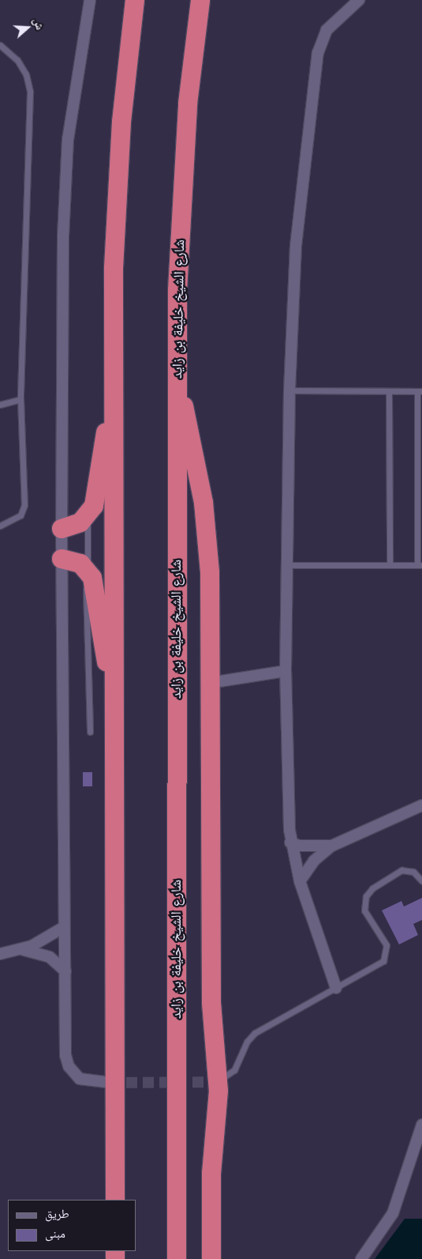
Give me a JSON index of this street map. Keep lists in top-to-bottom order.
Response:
{
  "streets": {
    "highway": ["شارع الشيخ خليفة بن زايد"]
  },
  "legend": ["طريق", "مبنى"],
  "north": "right"
}
